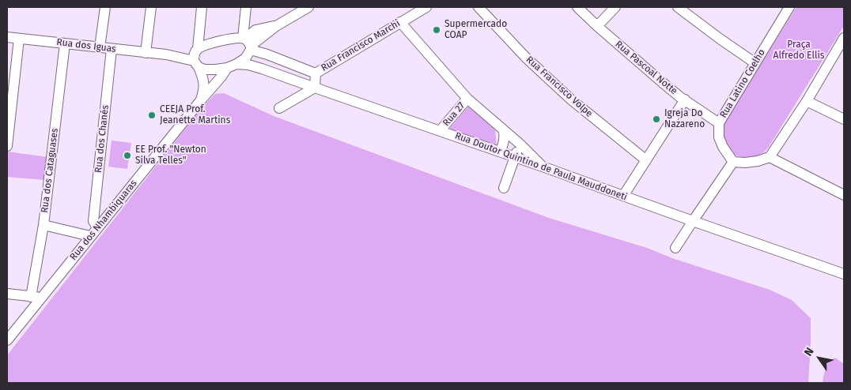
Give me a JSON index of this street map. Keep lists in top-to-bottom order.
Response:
{
  "streets": {
    "street": [
      "Rua dos Iguas",
      "Rua Francisco Marchi",
      "Rua Pascoal Notte",
      "Rua Latino Coelho",
      "Rua Francisco Volpe",
      "Rua 27",
      "Rua dos Chanés",
      "Rua Doutor Quintino de Paula Mauddoneti",
      "Rua dos Cataguases",
      "Rua dos Nhambiquaras"
    ]
  },
  "crossings": [
    ["Rua dos Iguas", "Rua dos Chanés"],
    ["Rua dos Iguas", "Rua Doutor Quintino de Paula Mauddoneti"],
    ["Rua dos Iguas", "Rua dos Cataguases"],
    ["Rua dos Iguas", "Rua dos Nhambiquaras"],
    ["Rua Francisco Marchi", "Rua Doutor Quintino de Paula Mauddoneti"],
    ["Rua Pascoal Notte", "Rua Latino Coelho"],
    ["Rua 27", "Rua Doutor Quintino de Paula Mauddoneti"],
    ["Rua dos Chanés", "Rua dos Nhambiquaras"],
    ["Rua Doutor Quintino de Paula Mauddoneti", "Rua dos Nhambiquaras"]
  ],
  "parks": ["Praça Alfredo Ellis"],
  "places": [
    "Supermercado COAP",
    "CEEJA Prof. Jeanette Martins",
    "Igreja Do Nazareno",
    "EE Prof. \"Newton Silva Telles\""
  ],
  "north": "top left"
}
